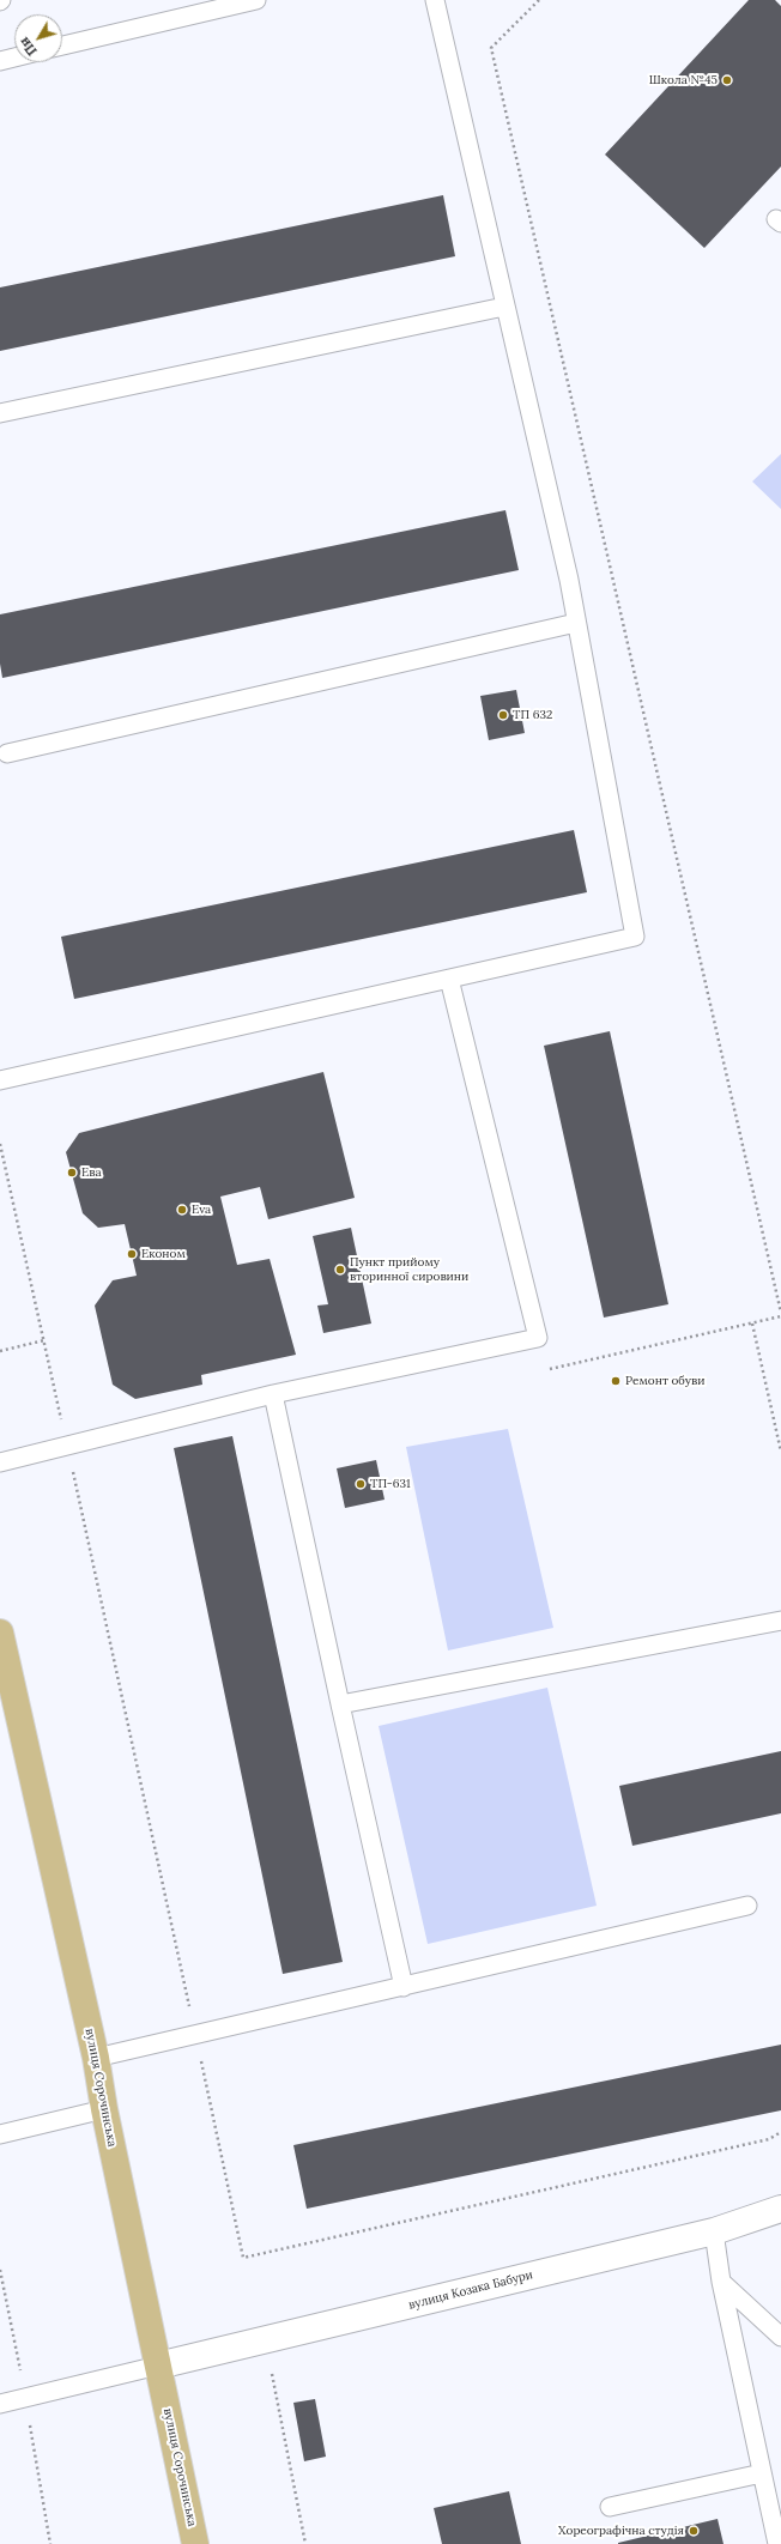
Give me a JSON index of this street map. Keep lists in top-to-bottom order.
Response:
{
  "streets": {
    "main road": ["вулиця Сорочинська"],
    "street": ["вулиця Козака Бабури"]
  },
  "crossings": [
    ["вулиця Сорочинська", "вулиця Козака Бабури"]
  ],
  "places": [
    "Школа №45",
    "ТП 632",
    "Ева",
    "Eva",
    "Економ",
    "Пункт прийому вторинної сировини",
    "Ремонт обуви",
    "ТП-631",
    "Хореографічна студія"
  ],
  "north": "bottom left"
}
